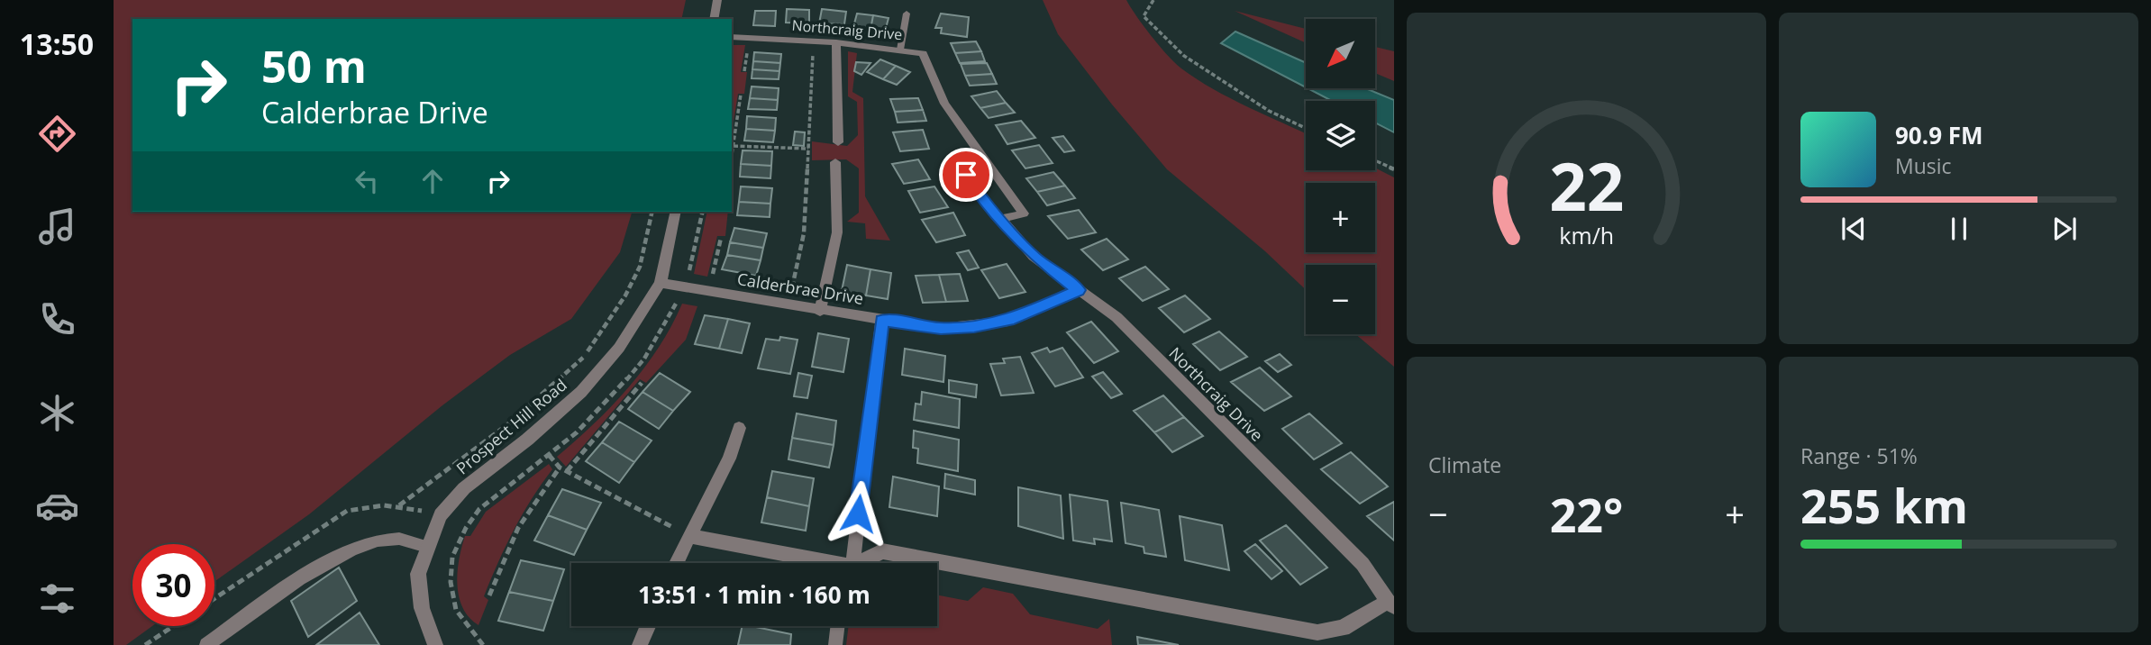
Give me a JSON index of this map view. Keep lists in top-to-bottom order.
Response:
{
  "streets": {
    "street": ["Northcraig Drive", "Calderbrae Drive", "Prospect Hill Road"]
  },
  "crossings": [
    ["Northcraig Drive", "Calderbrae Drive"],
    ["Calderbrae Drive", "Prospect Hill Road"]
  ],
  "north": "bottom left",
  "page": {
    "tabs": "13:50",
    "map_buttons": ["+", "−"],
    "turn": ["50 m", "Calderbrae Drive"],
    "song": ["90.9 FM", "Music"],
    "tile": [
      "Climate",
      ["Range · 51%", "255 km"]
    ],
    "heat": ["−", "22°", "+"],
    "limit": "30",
    "trip": "13:51 · 1 min · 160 m",
    "gauge": ["22", "km/h"]
  }
}
